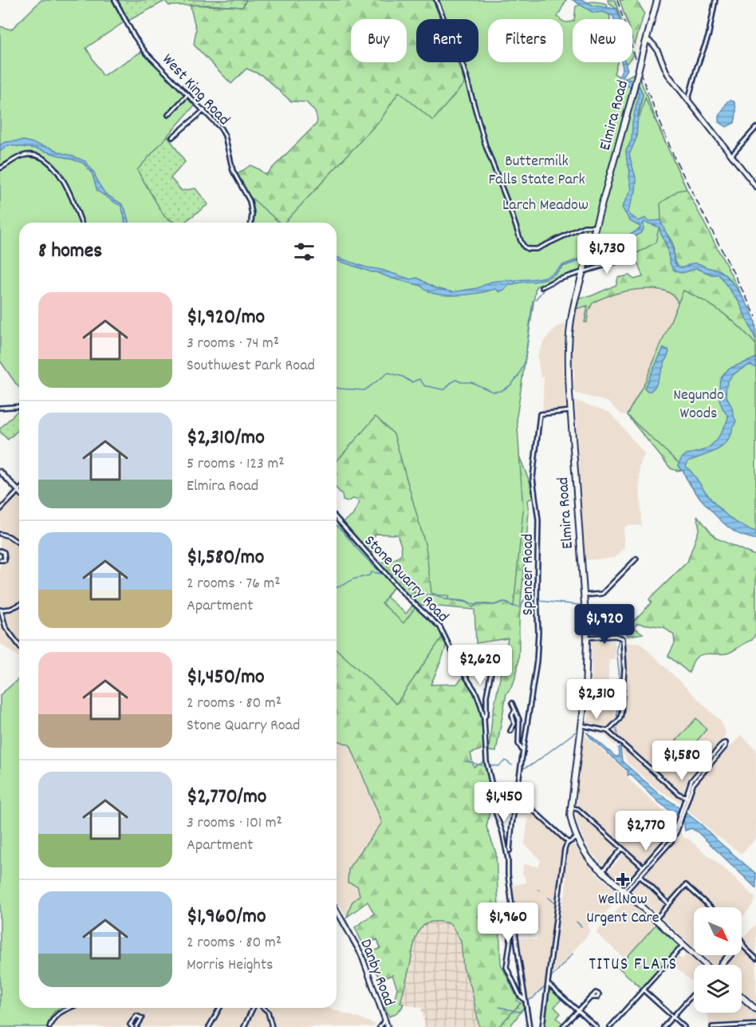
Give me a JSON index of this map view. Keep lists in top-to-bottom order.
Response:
{
  "streets": {
    "highway": ["Elmira Road"],
    "main road": ["Danby Road"],
    "street": ["West King Road", "Spencer Road", "Stone Quarry Road"]
  },
  "crossings": [
    ["Elmira Road", "Spencer Road"]
  ],
  "districts": ["TITUS FLATS"],
  "parks": ["Buttermilk Falls State Park", "Larch Meadow", "Negundo Woods"],
  "places": {
    "health": ["WellNow Urgent Care"]
  },
  "north": "bottom right",
  "page": {
    "chip": [
      "Buy",
      "Rent",
      "Filters",
      "New"
    ],
    "heading": "8 homes",
    "price": [
      "$1,730",
      "$1,920",
      "$2,620",
      "$2,310",
      "$1,580",
      "$1,450",
      "$2,770",
      "$1,960"
    ],
    "list": [
      {
        "name": "$1,920/mo",
        "note": "3 rooms · 74 m² · Southwest Park Road"
      },
      {
        "name": "$2,310/mo",
        "note": "5 rooms · 123 m² · Elmira Road"
      },
      {
        "name": "$1,580/mo",
        "note": "2 rooms · 76 m² · Apartment"
      },
      {
        "name": "$1,450/mo",
        "note": "2 rooms · 80 m² · Stone Quarry Road"
      },
      {
        "name": "$2,770/mo",
        "note": "3 rooms · 101 m² · Apartment"
      },
      {
        "name": "$1,960/mo",
        "note": "2 rooms · 80 m² · Morris Heights"
      }
    ]
  }
}
